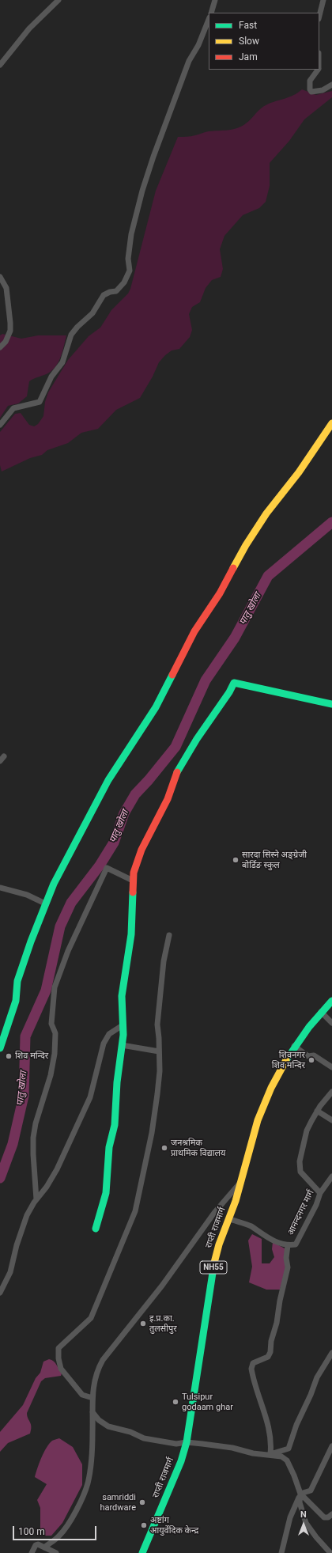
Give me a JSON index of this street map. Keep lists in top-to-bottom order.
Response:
{
  "streets": {
    "street": ["आनन्दनगर मार्ग", "राप्ती राजमार्ग", "NH55"]
  },
  "crossings": [
    ["आनन्दनगर मार्ग", "राप्ती राजमार्ग"]
  ],
  "water": ["पातु खोला"],
  "places": [
    "सारदा सिस्ने अङ्ग्रेजी बोर्डिङ स्कुल",
    "शिव मन्दिर",
    "शिवनगर शिव मन्दिर",
    "जनश्रमिक प्राथमिक विद्यालय",
    "इ.प्र.का. तुलसीपुर",
    "Tulsipur godaam ghar",
    "samriddi hardware",
    "अष्टांग आयुर्वेदिक केन्द्र"
  ],
  "legend": ["Fast", "Slow", "Jam"],
  "scale_bar": "100 m",
  "north": "top"
}
